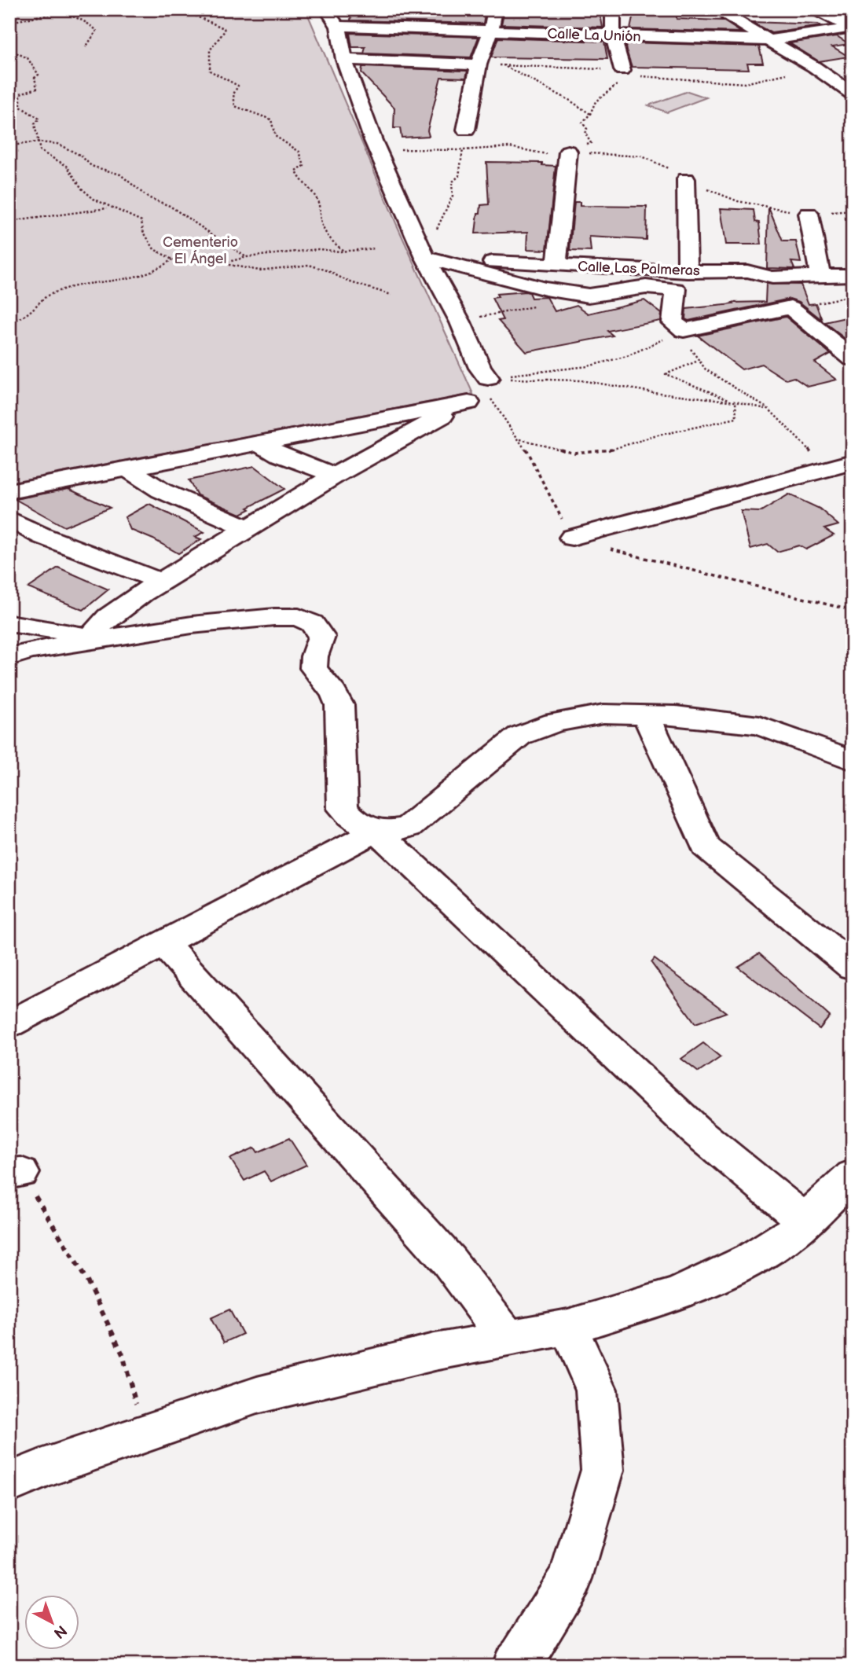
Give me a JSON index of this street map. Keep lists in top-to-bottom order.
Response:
{
  "streets": {
    "street": ["Calle La Unión", "Calle Las Palmeras"]
  },
  "parks": ["Cementerio El Ángel"],
  "north": "bottom right"
}
